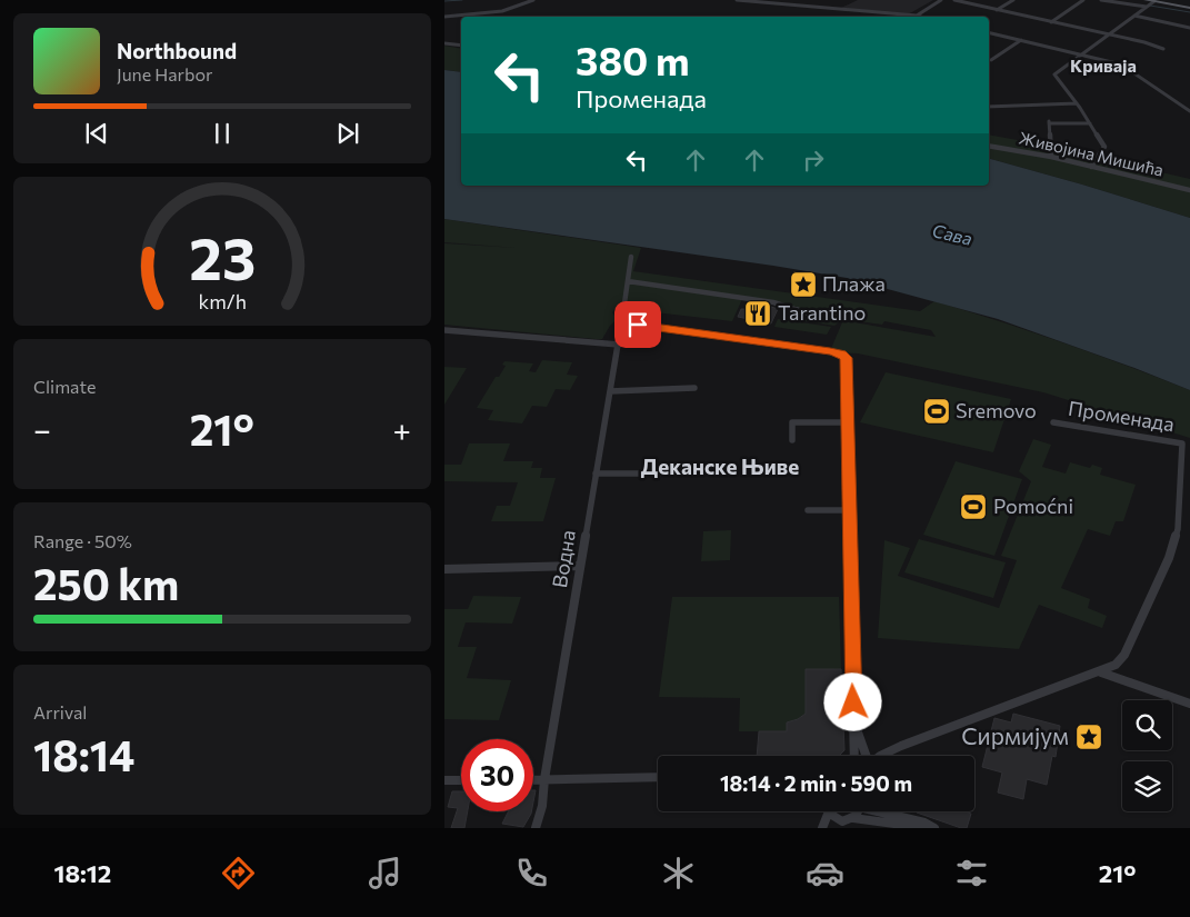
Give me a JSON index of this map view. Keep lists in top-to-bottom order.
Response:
{
  "streets": {
    "street": ["Живојина Мишића", "Променада", "Водна"]
  },
  "districts": ["Криваја", "Деканске Њиве"],
  "water": ["Сава"],
  "places": {
    "place": ["Плажа", "Сирмијум"],
    "restaurant": ["Tarantino"],
    "sports": ["Sremovo", "Pomoćni"]
  },
  "page": {
    "turn": ["380 m", "Променада"],
    "song": ["Northbound", "June Harbor"],
    "tile": [
      "Climate",
      ["Range · 50%", "250 km"],
      ["Arrival", "18:14"]
    ],
    "heat": ["−", "21°", "+"],
    "limit": "30",
    "trip": "18:14 · 2 min · 590 m",
    "tabs": ["18:12", "21°"],
    "gauge": ["23", "km/h"]
  }
}
